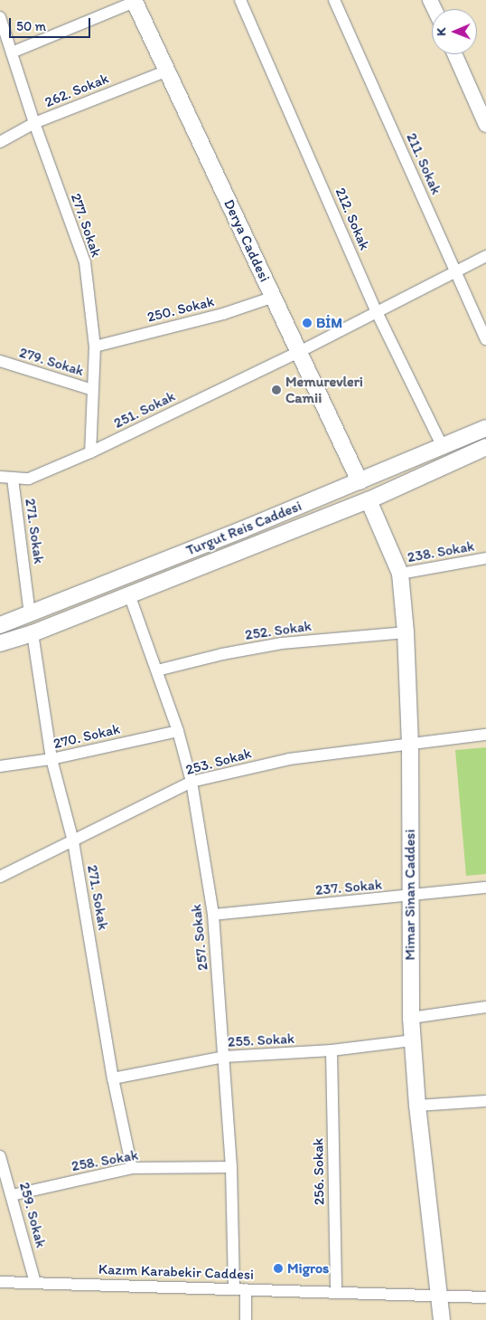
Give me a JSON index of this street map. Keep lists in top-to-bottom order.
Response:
{
  "streets": {
    "main road": ["Derya Caddesi", "Turgut Reis Caddesi", "Mimar Sinan Caddesi"],
    "street": [
      "262. Sokak",
      "211. Sokak",
      "212. Sokak",
      "277. Sokak",
      "250. Sokak",
      "279. Sokak",
      "251. Sokak",
      "271. Sokak",
      "238. Sokak",
      "252. Sokak",
      "270. Sokak",
      "253. Sokak",
      "237. Sokak",
      "257. Sokak",
      "255. Sokak",
      "258. Sokak",
      "256. Sokak",
      "259. Sokak",
      "Kazım Karabekir Caddesi"
    ]
  },
  "crossings": [
    ["262. Sokak", "277. Sokak"],
    ["262. Sokak", "Derya Caddesi"],
    ["211. Sokak", "251. Sokak"],
    ["212. Sokak", "251. Sokak"],
    ["212. Sokak", "Turgut Reis Caddesi"],
    ["277. Sokak", "250. Sokak"],
    ["277. Sokak", "279. Sokak"],
    ["277. Sokak", "251. Sokak"],
    ["Derya Caddesi", "250. Sokak"],
    ["Derya Caddesi", "251. Sokak"],
    ["Derya Caddesi", "Turgut Reis Caddesi"],
    ["251. Sokak", "271. Sokak"],
    ["Turgut Reis Caddesi", "271. Sokak"],
    ["Turgut Reis Caddesi", "Mimar Sinan Caddesi"],
    ["Turgut Reis Caddesi", "257. Sokak"],
    ["271. Sokak", "270. Sokak"],
    ["271. Sokak", "253. Sokak"],
    ["271. Sokak", "255. Sokak"],
    ["271. Sokak", "258. Sokak"],
    ["238. Sokak", "Mimar Sinan Caddesi"],
    ["252. Sokak", "Mimar Sinan Caddesi"],
    ["252. Sokak", "257. Sokak"],
    ["270. Sokak", "257. Sokak"],
    ["253. Sokak", "Mimar Sinan Caddesi"],
    ["253. Sokak", "257. Sokak"],
    ["237. Sokak", "Mimar Sinan Caddesi"],
    ["237. Sokak", "257. Sokak"],
    ["Mimar Sinan Caddesi", "255. Sokak"],
    ["Mimar Sinan Caddesi", "Kazım Karabekir Caddesi"],
    ["257. Sokak", "255. Sokak"],
    ["257. Sokak", "258. Sokak"],
    ["257. Sokak", "Kazım Karabekir Caddesi"],
    ["255. Sokak", "256. Sokak"],
    ["258. Sokak", "259. Sokak"],
    ["256. Sokak", "Kazım Karabekir Caddesi"],
    ["259. Sokak", "Kazım Karabekir Caddesi"]
  ],
  "places": ["BİM", "Memurevleri Camii", "Migros"],
  "scale_bar": "50 m",
  "north": "left"
}
